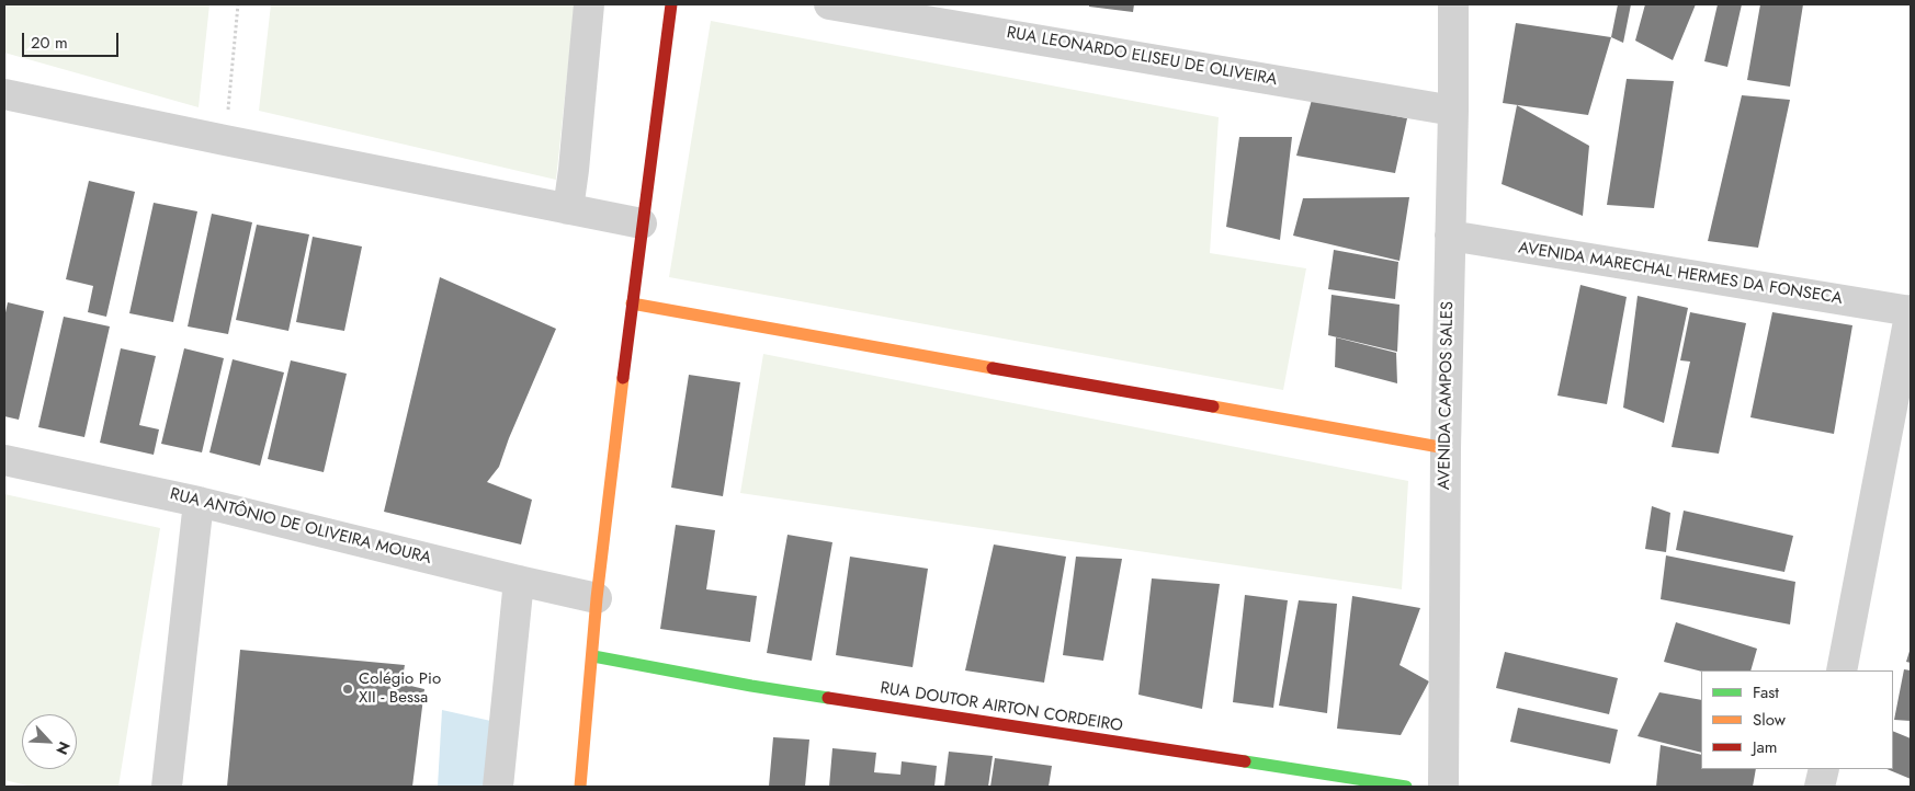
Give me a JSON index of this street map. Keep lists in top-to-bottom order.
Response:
{
  "streets": {
    "street": [
      "RUA LEONARDO ELISEU DE OLIVEIRA",
      "AVENIDA MARECHAL HERMES DA FONSECA",
      "AVENIDA CAMPOS SALES",
      "RUA ANTÔNIO DE OLIVEIRA MOURA",
      "RUA DOUTOR AIRTON CORDEIRO"
    ]
  },
  "crossings": [
    ["RUA LEONARDO ELISEU DE OLIVEIRA", "AVENIDA CAMPOS SALES"],
    ["AVENIDA MARECHAL HERMES DA FONSECA", "AVENIDA CAMPOS SALES"]
  ],
  "places": ["Colégio Pio XII - Bessa"],
  "legend": ["Fast", "Slow", "Jam"],
  "scale_bar": "20 m",
  "north": "bottom right"
}
